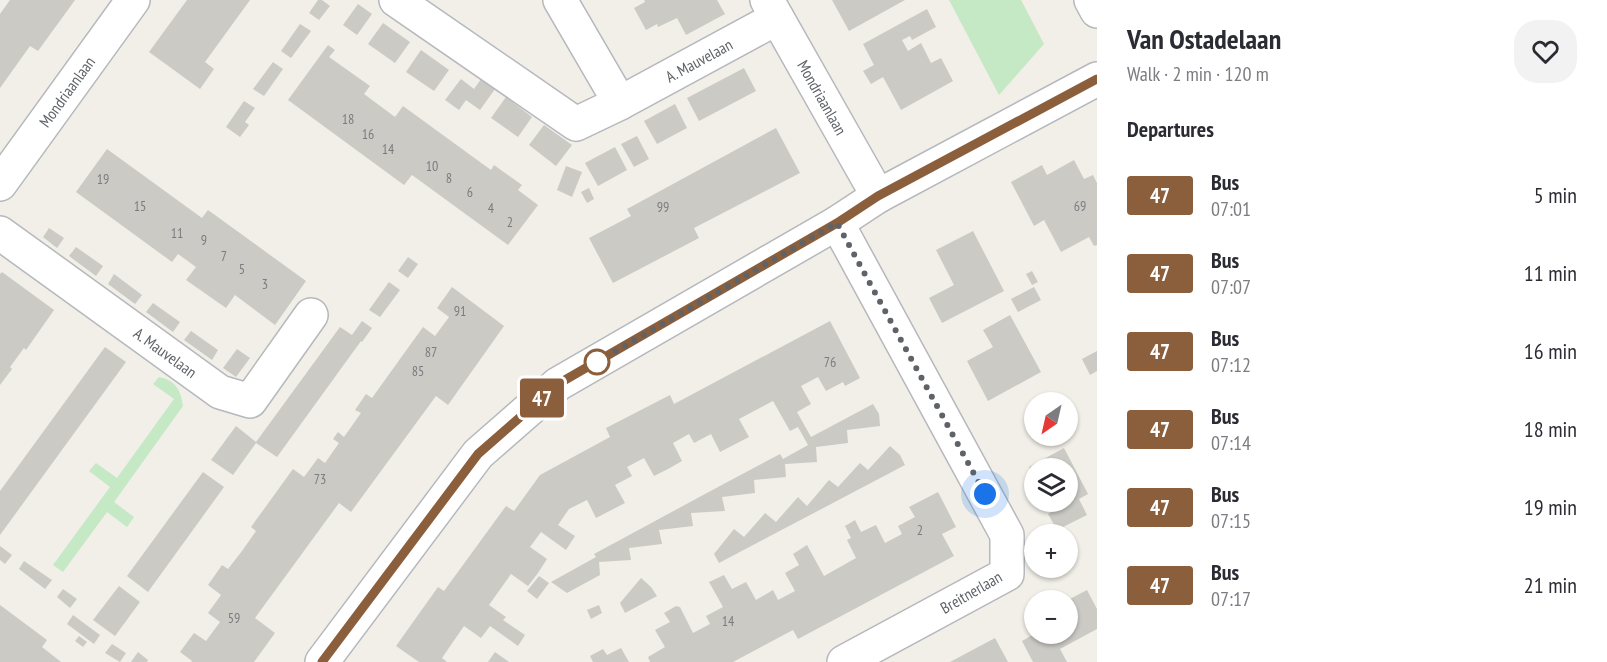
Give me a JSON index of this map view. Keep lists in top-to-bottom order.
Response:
{
  "streets": {
    "street": ["A. Mauvelaan", "Mondriaanlaan", "Breitnerlaan"]
  },
  "crossings": [
    ["A. Mauvelaan", "Mondriaanlaan"]
  ],
  "lines": ["bus line 47"],
  "house_numbers": [
    "18",
    "16",
    "14",
    "10",
    "8",
    "19",
    "6",
    "15",
    "69",
    "99",
    "4",
    "2",
    "11",
    "9",
    "7",
    "5",
    "3",
    "91",
    "87",
    "76",
    "85",
    "73",
    "2",
    "59",
    "14"
  ],
  "north": "bottom left",
  "page": {
    "on_map": "47",
    "heading": [
      ["Van Ostadelaan", "Walk · 2 min · 120 m"],
      "Departures"
    ],
    "list": [
      {
        "mark": "47",
        "name": "Bus",
        "note": "07:01",
        "value": "5 min"
      },
      {
        "mark": "47",
        "name": "Bus",
        "note": "07:07",
        "value": "11 min"
      },
      {
        "mark": "47",
        "name": "Bus",
        "note": "07:12",
        "value": "16 min"
      },
      {
        "mark": "47",
        "name": "Bus",
        "note": "07:14",
        "value": "18 min"
      },
      {
        "mark": "47",
        "name": "Bus",
        "note": "07:15",
        "value": "19 min"
      },
      {
        "mark": "47",
        "name": "Bus",
        "note": "07:17",
        "value": "21 min"
      }
    ],
    "map_buttons": ["+", "−"]
  }
}
